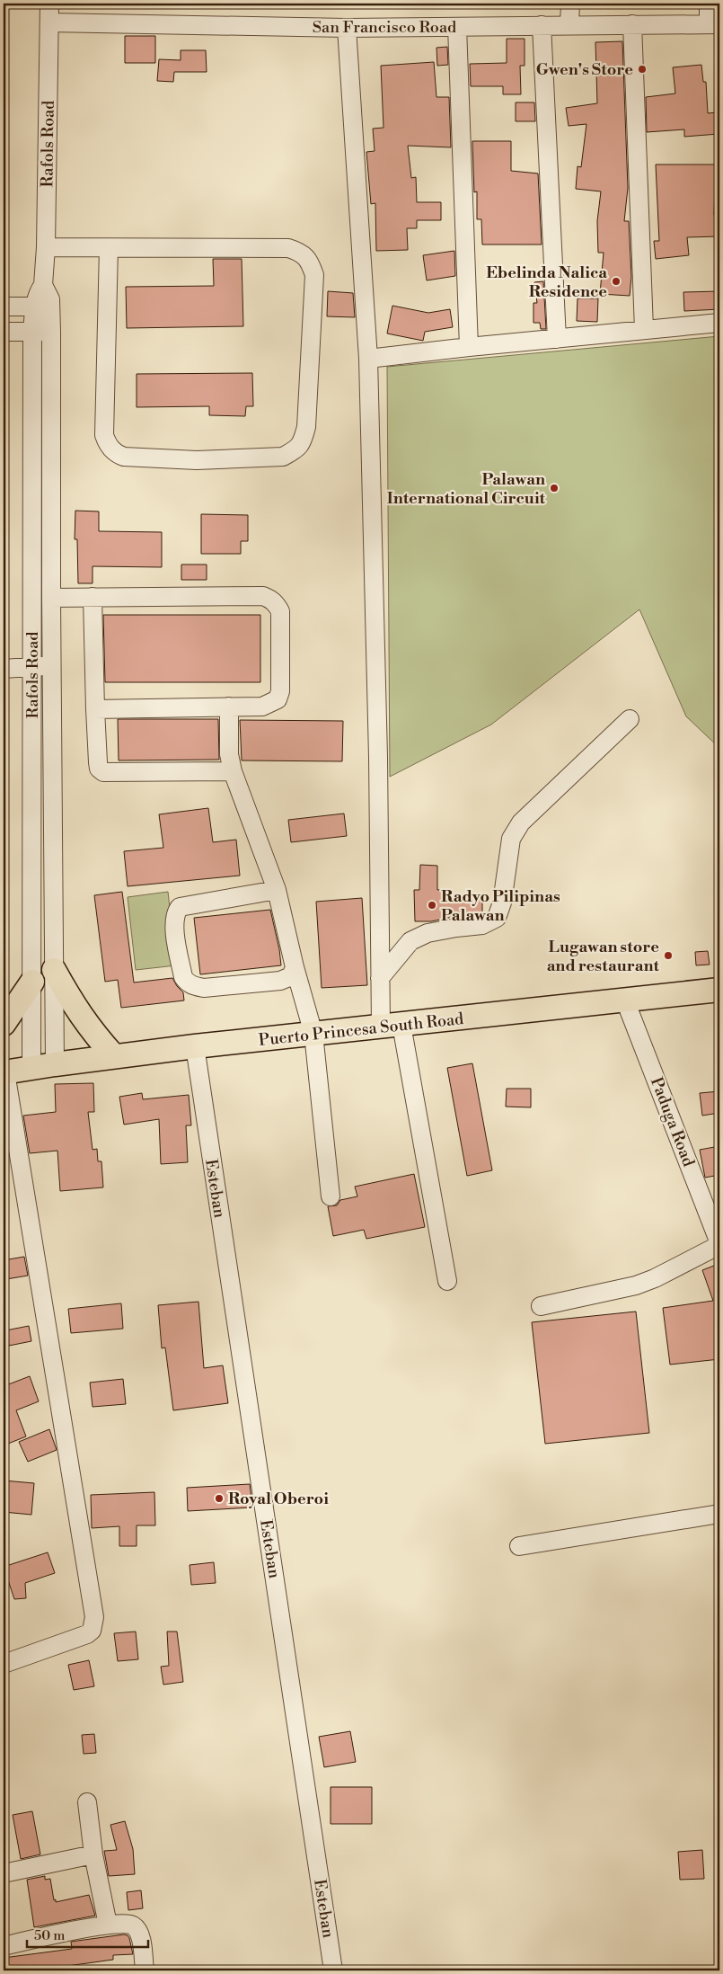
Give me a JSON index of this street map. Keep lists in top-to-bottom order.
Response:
{
  "streets": {
    "main road": ["Puerto Princesa South Road"],
    "street": [
      "San Francisco Road",
      "Rafols Road",
      "Paduga Road",
      "Esteban"
    ]
  },
  "crossings": [
    ["San Francisco Road", "Rafols Road"],
    ["Rafols Road", "Puerto Princesa South Road"],
    ["Puerto Princesa South Road", "Paduga Road"],
    ["Puerto Princesa South Road", "Esteban"]
  ],
  "places": [
    "Gwen's Store",
    "Ebelinda Nalica Residence",
    "Palawan International Circuit",
    "Radyo Pilipinas Palawan",
    "Lugawan store and restaurant",
    "Royal Oberoi"
  ],
  "scale_bar": "50 m"
}
